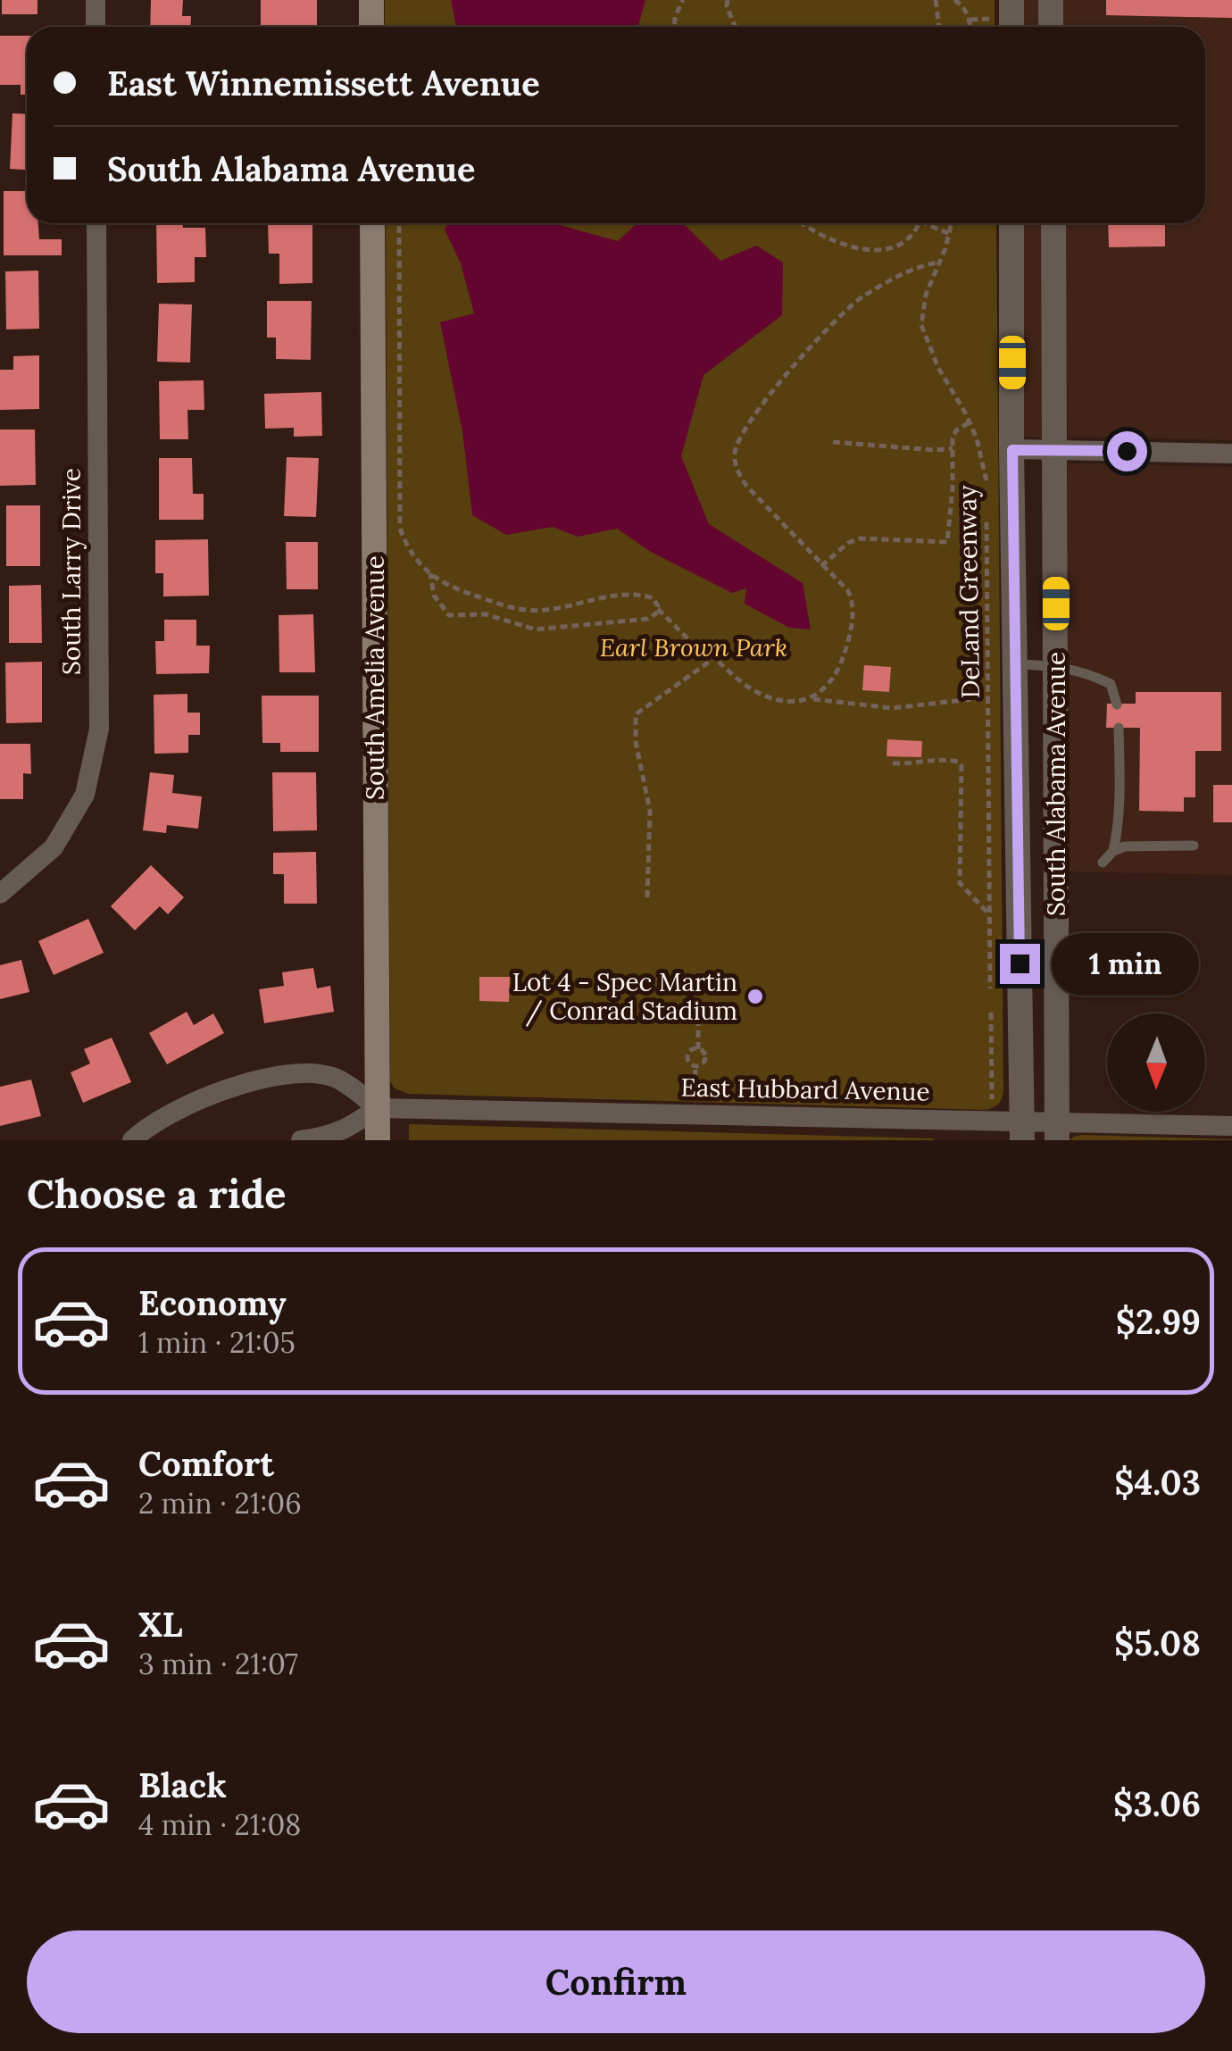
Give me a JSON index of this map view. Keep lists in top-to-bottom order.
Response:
{
  "streets": {
    "main road": ["South Amelia Avenue"],
    "street": ["South Larry Drive", "South Alabama Avenue", "East Hubbard Avenue"],
    "path": ["DeLand Greenway"]
  },
  "crossings": [
    ["South Amelia Avenue", "East Hubbard Avenue"],
    ["South Alabama Avenue", "East Hubbard Avenue"]
  ],
  "parks": ["Earl Brown Park"],
  "places": ["Lot 4 - Spec Martin / Conrad Stadium"],
  "north": "bottom",
  "page": {
    "banner": ["East Winnemissett Avenue", "South Alabama Avenue"],
    "bubble": "1 min",
    "heading": "Choose a ride",
    "list": [
      {
        "name": "Economy",
        "note": "1 min · 21:05",
        "value": "$2.99"
      },
      {
        "name": "Comfort",
        "note": "2 min · 21:06",
        "value": "$4.03"
      },
      {
        "name": "XL",
        "note": "3 min · 21:07",
        "value": "$5.08"
      },
      {
        "name": "Black",
        "note": "4 min · 21:08",
        "value": "$3.06"
      }
    ],
    "buttons": "Confirm"
  }
}
